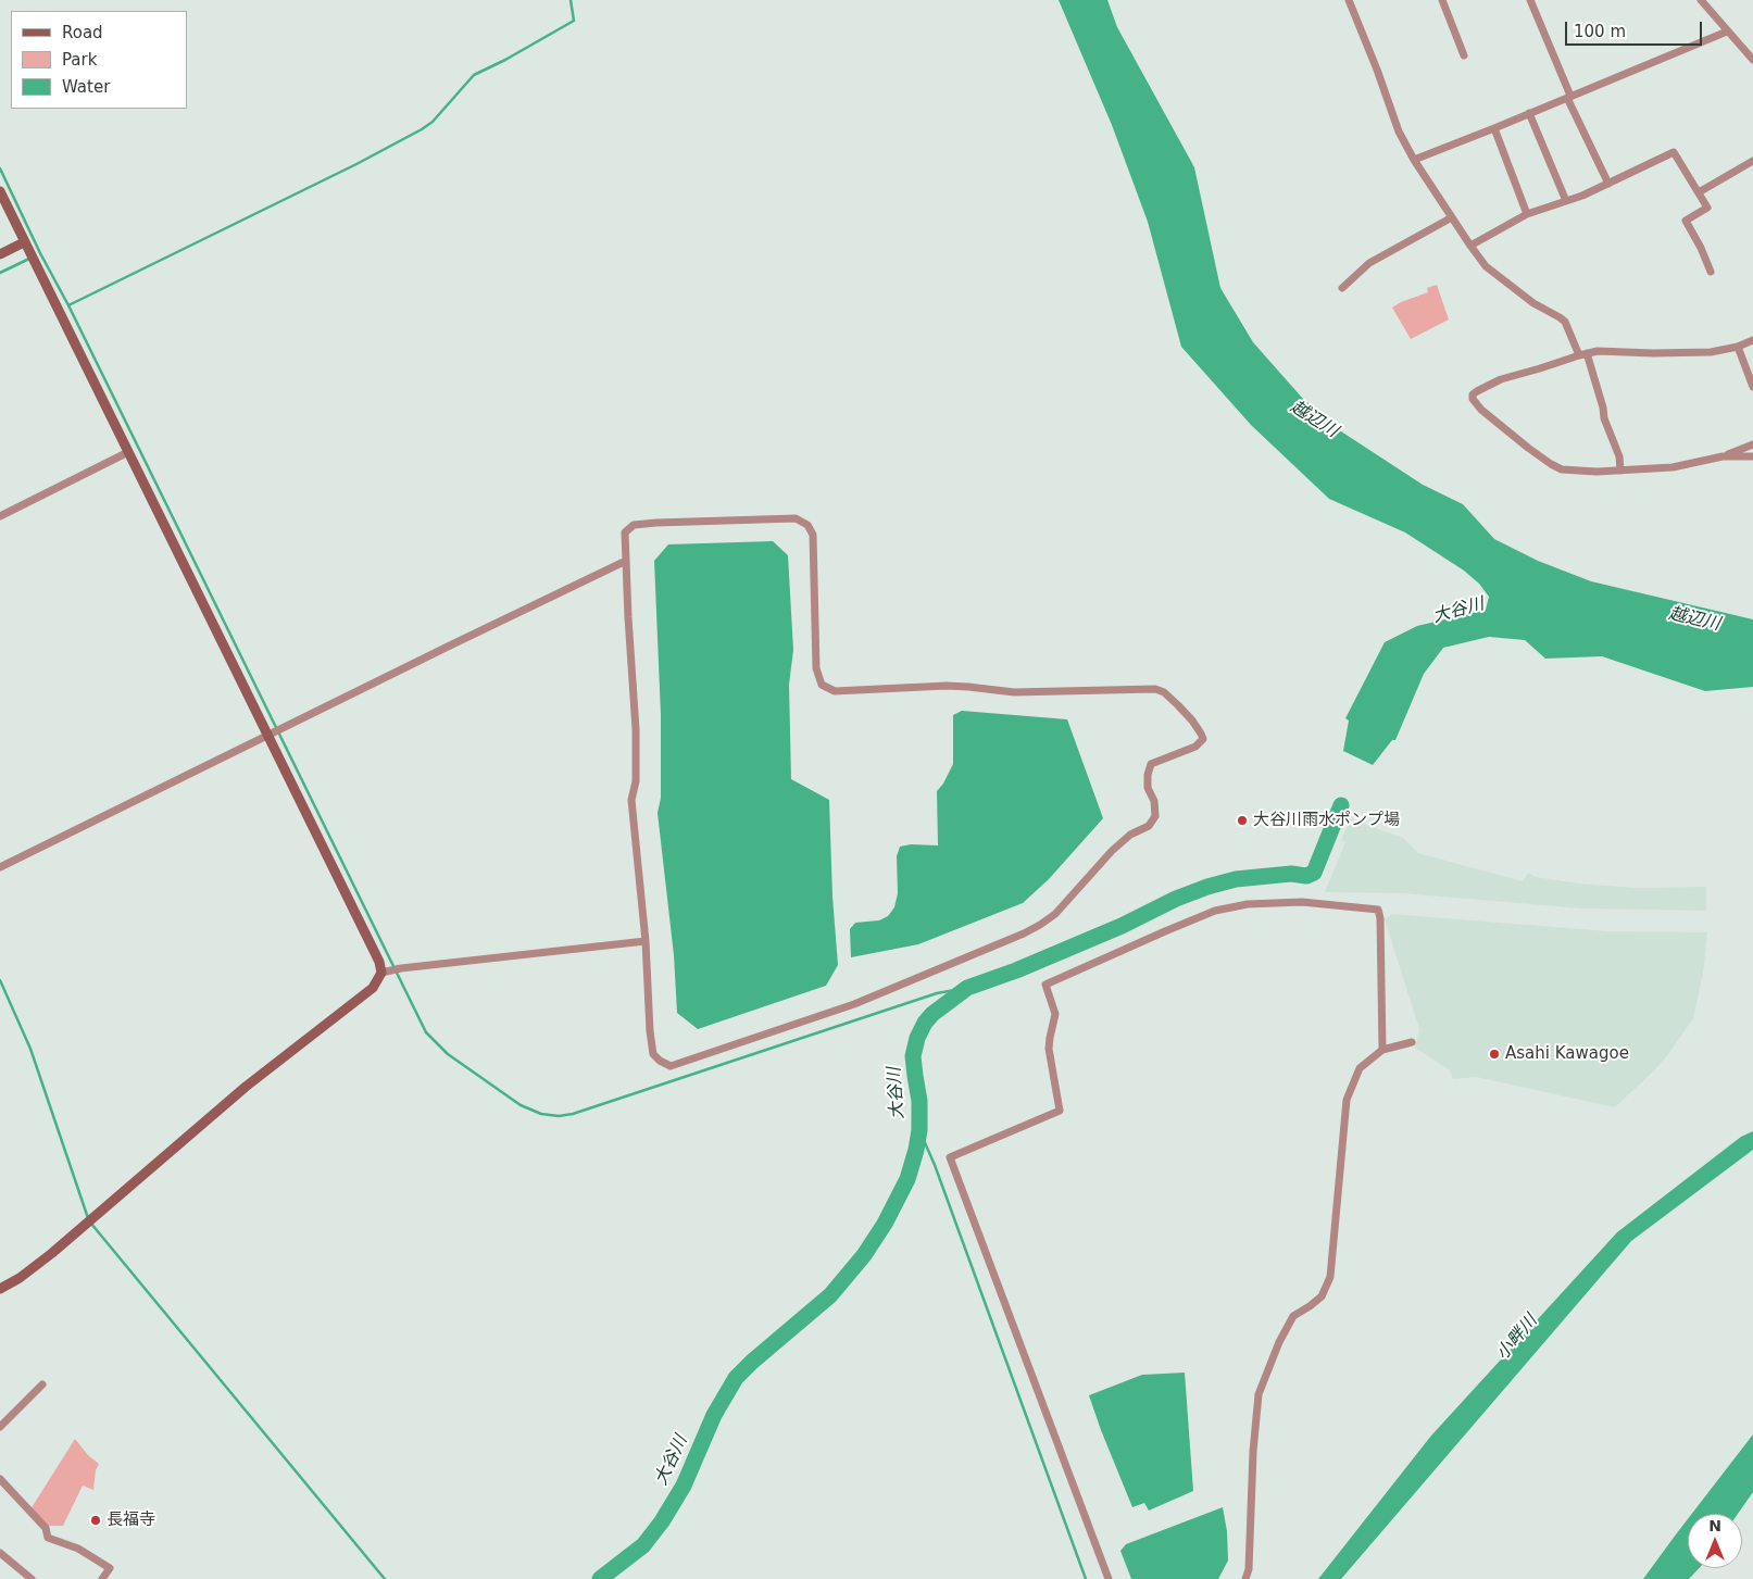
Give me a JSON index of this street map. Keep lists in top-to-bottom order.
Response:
{
  "water": ["越辺川", "大谷川", "小畔川"],
  "places": ["大谷川雨水ポンプ場", "Asahi Kawagoe", "長福寺"],
  "legend": ["Road", "Park", "Water"],
  "scale_bar": "100 m",
  "north": "top"
}
